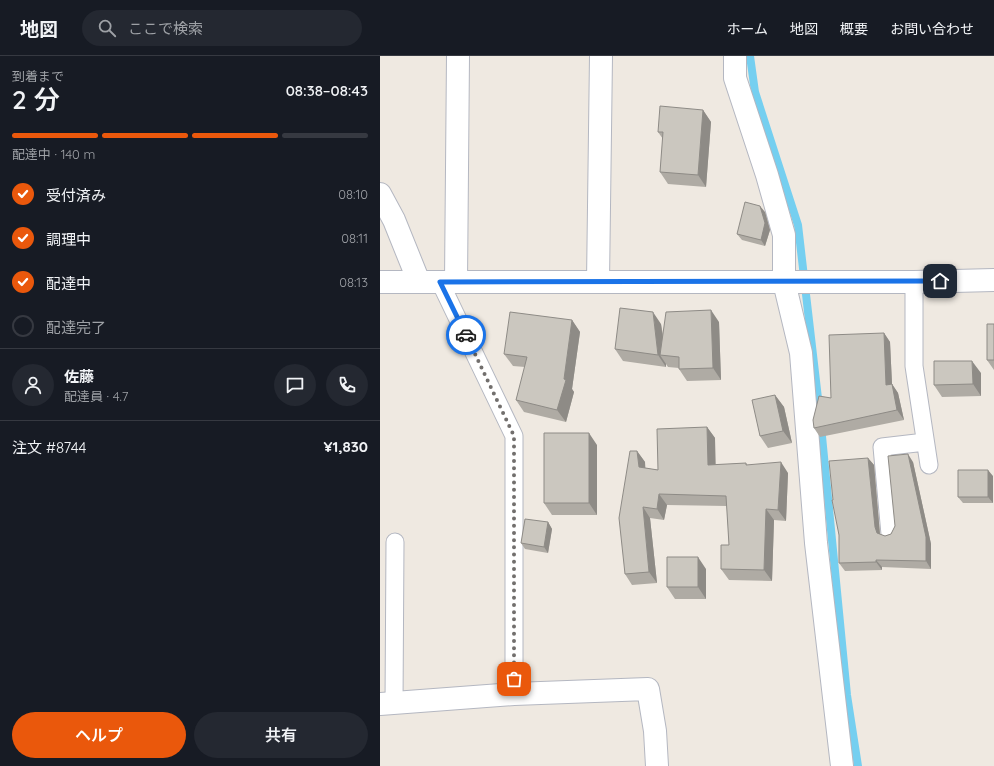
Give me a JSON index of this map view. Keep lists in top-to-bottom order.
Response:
{
  "page": {
    "header": "地図",
    "search": "ここで検索",
    "nav": [
      "ホーム",
      "地図",
      "概要",
      "お問い合わせ"
    ],
    "heading": ["2 分", "到着まで", "08:38–08:43"],
    "panel": [
      "佐藤",
      "配達員 · 4.7",
      "注文 #8744",
      "¥1,830"
    ],
    "bar": "配達中 · 140 m",
    "list": [
      ["受付済み", "08:10"],
      ["調理中", "08:11"],
      ["配達中", "08:13"],
      "配達完了"
    ],
    "buttons": ["ヘルプ", "共有"]
  }
}
